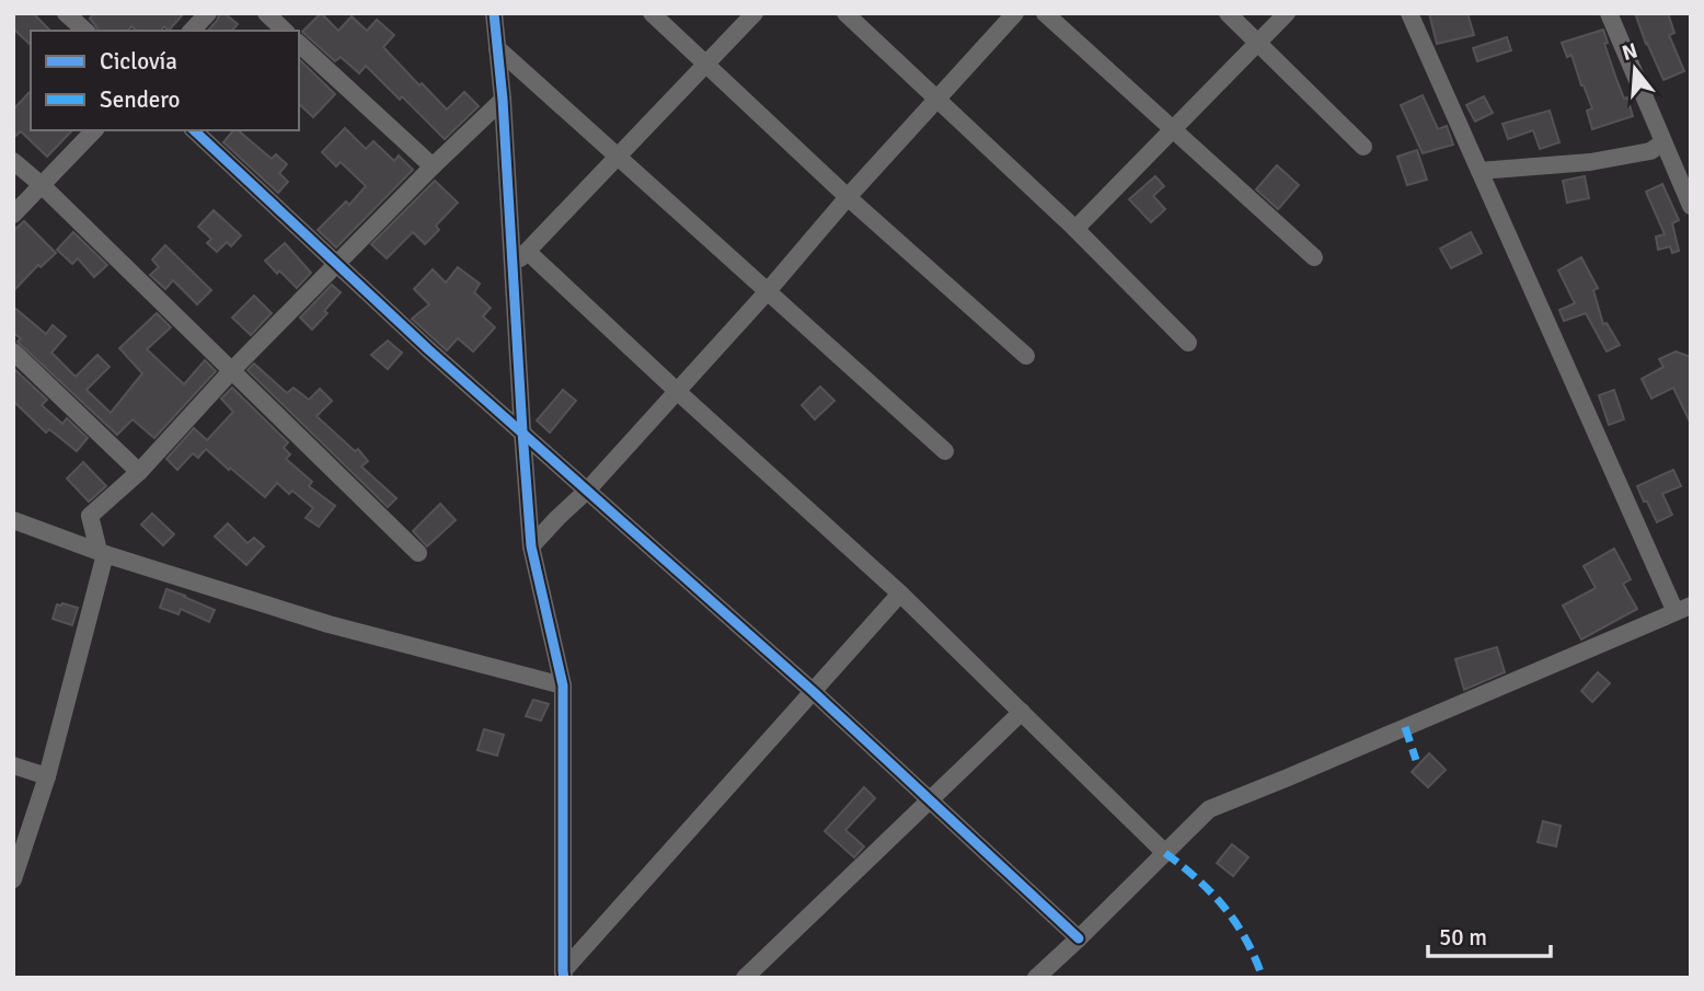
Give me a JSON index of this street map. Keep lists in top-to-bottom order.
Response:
{
  "legend": ["Ciclovía", "Sendero"],
  "scale_bar": "50 m",
  "north": "top"
}
